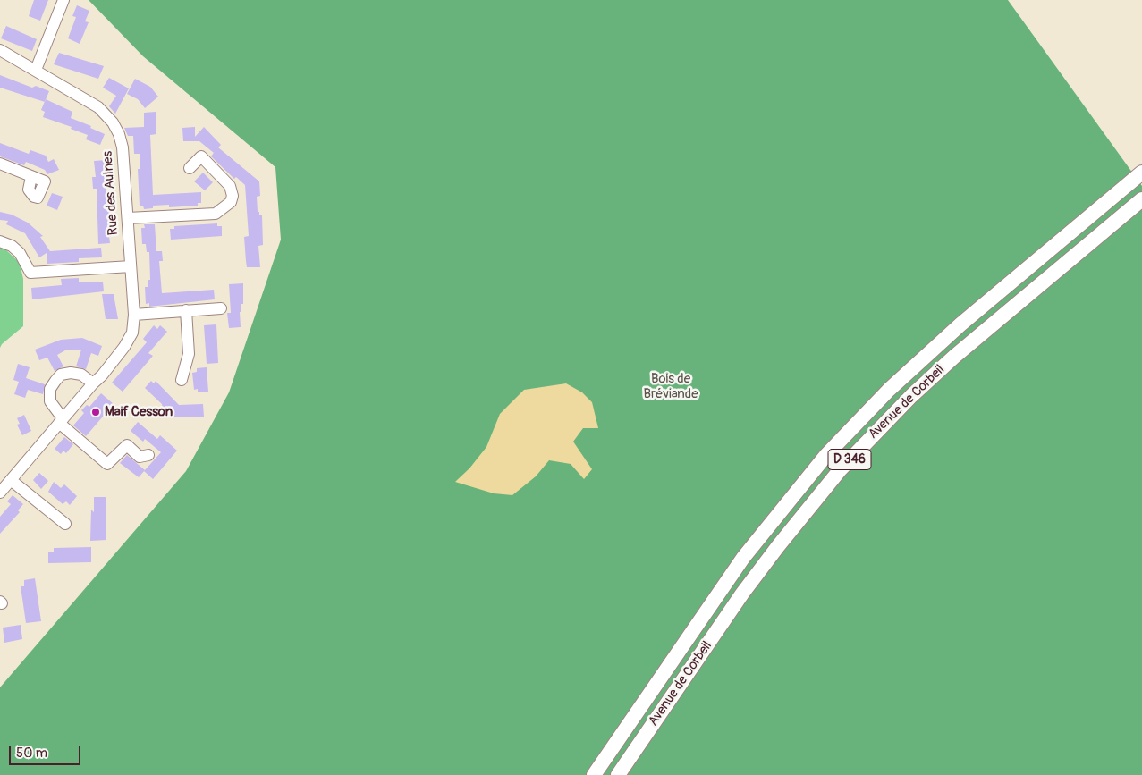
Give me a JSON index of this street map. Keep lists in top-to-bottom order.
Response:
{
  "streets": {
    "main road": ["Avenue de Corbeil", "D 346"],
    "street": ["Rue des Aulnes"]
  },
  "parks": ["Bois de Bréviande"],
  "places": ["Maif Cesson"],
  "scale_bar": "50 m"
}
